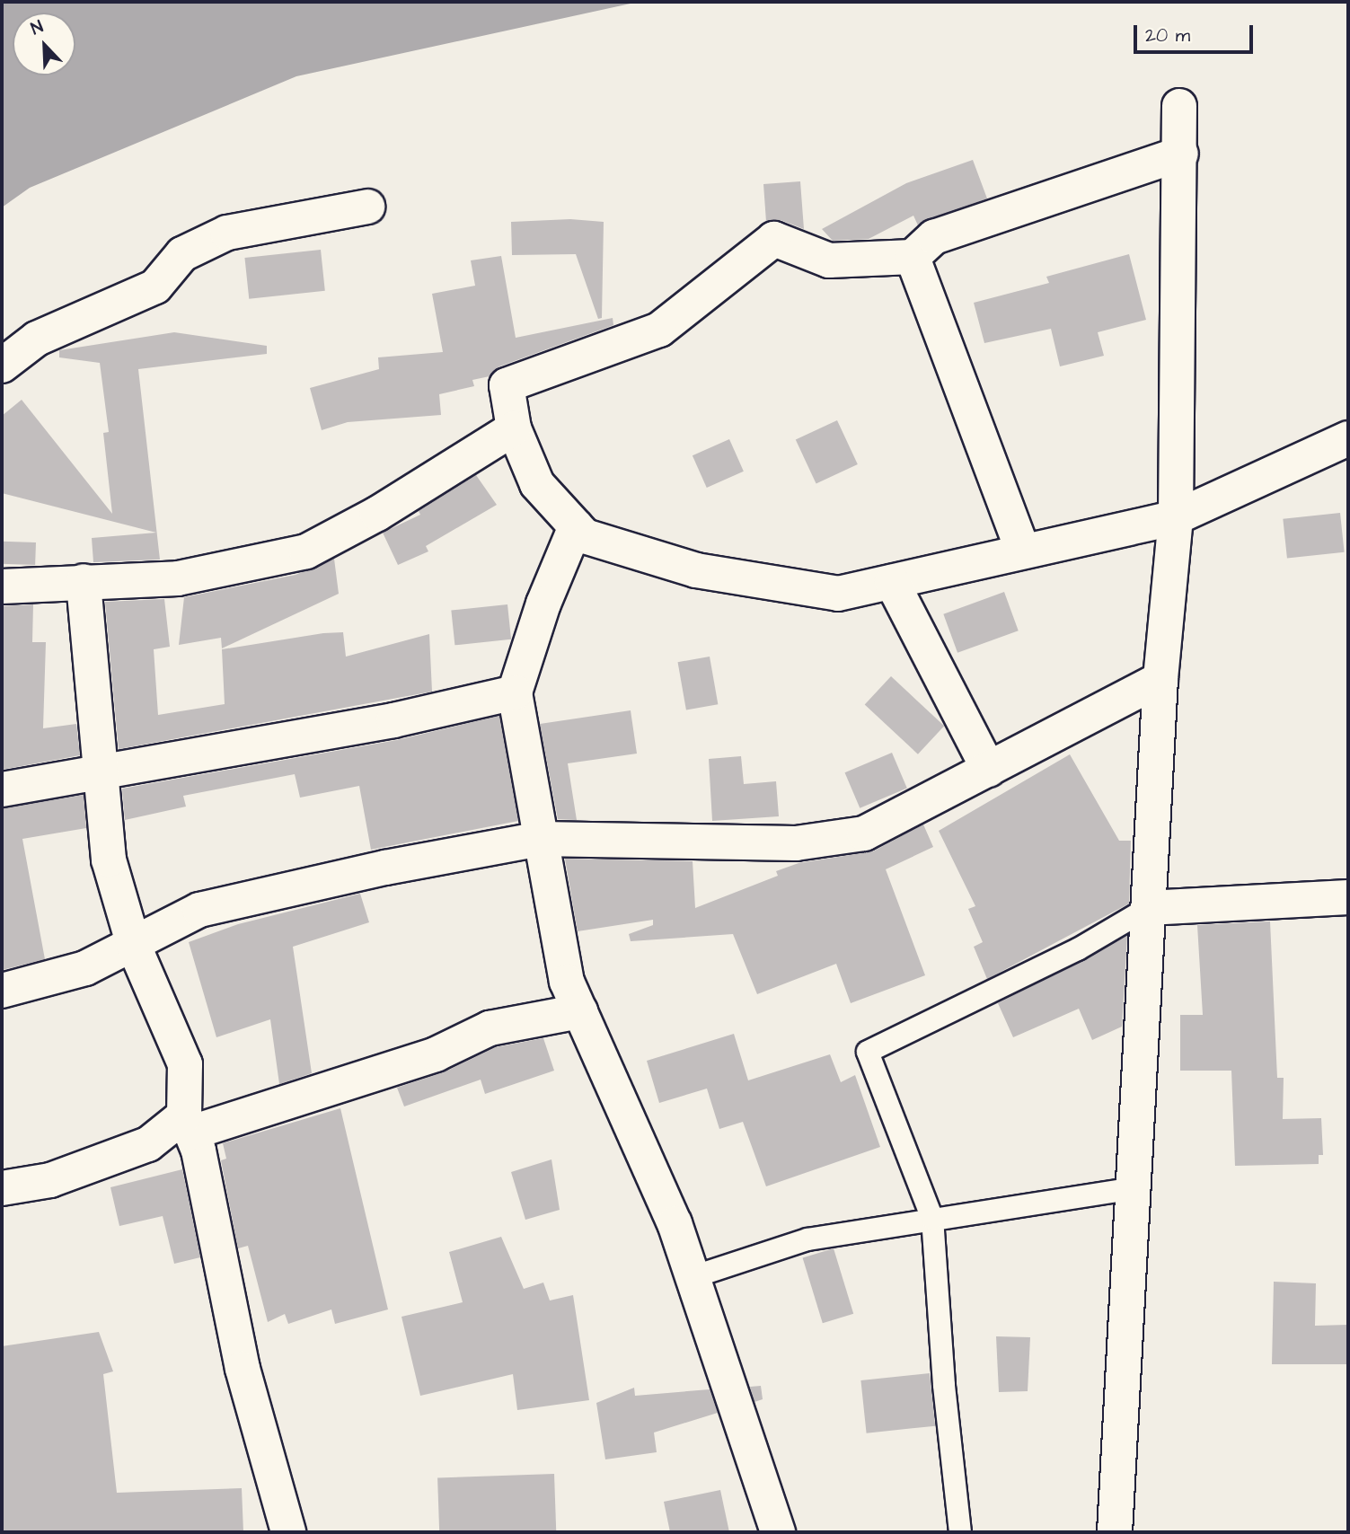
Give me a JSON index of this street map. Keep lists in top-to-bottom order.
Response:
{
  "scale_bar": "20 m",
  "north": "top left"
}
